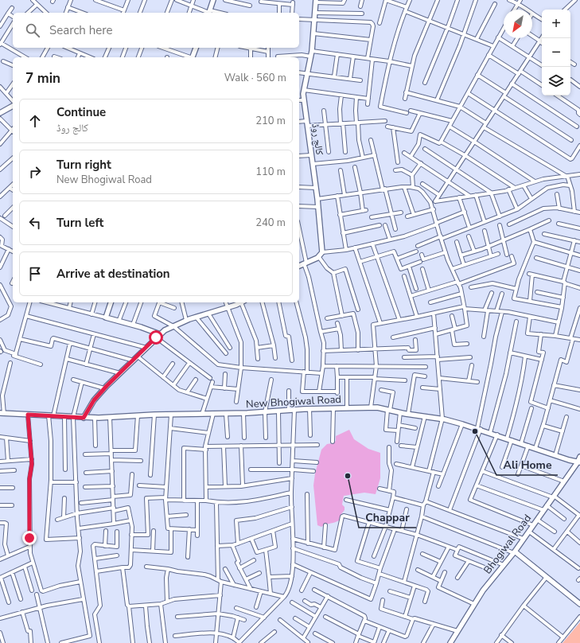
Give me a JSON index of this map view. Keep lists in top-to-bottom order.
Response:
{
  "streets": {
    "street": ["کالج روڈ", "New Bhogiwal Road", "Bhogiwal Road"]
  },
  "crossings": [
    ["New Bhogiwal Road", "Bhogiwal Road"]
  ],
  "places": ["Ali Home", "Chappar"],
  "north": "bottom left",
  "page": {
    "map_buttons": ["+", "−"],
    "search": "Search here",
    "heading": ["7 min", "Walk · 560 m"],
    "list": [
      ["Continue", "کالج روڈ", "210 m"],
      ["Turn right", "New Bhogiwal Road", "110 m"],
      ["Turn left", "240 m"],
      "Arrive at destination"
    ]
  }
}
